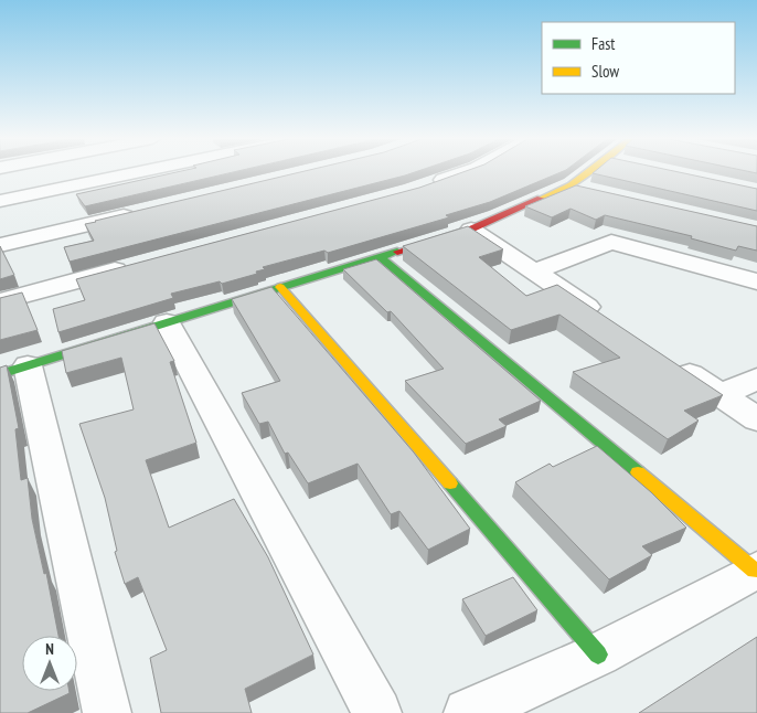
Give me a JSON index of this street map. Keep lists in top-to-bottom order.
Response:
{
  "legend": ["Fast", "Slow"],
  "north": "top"
}
